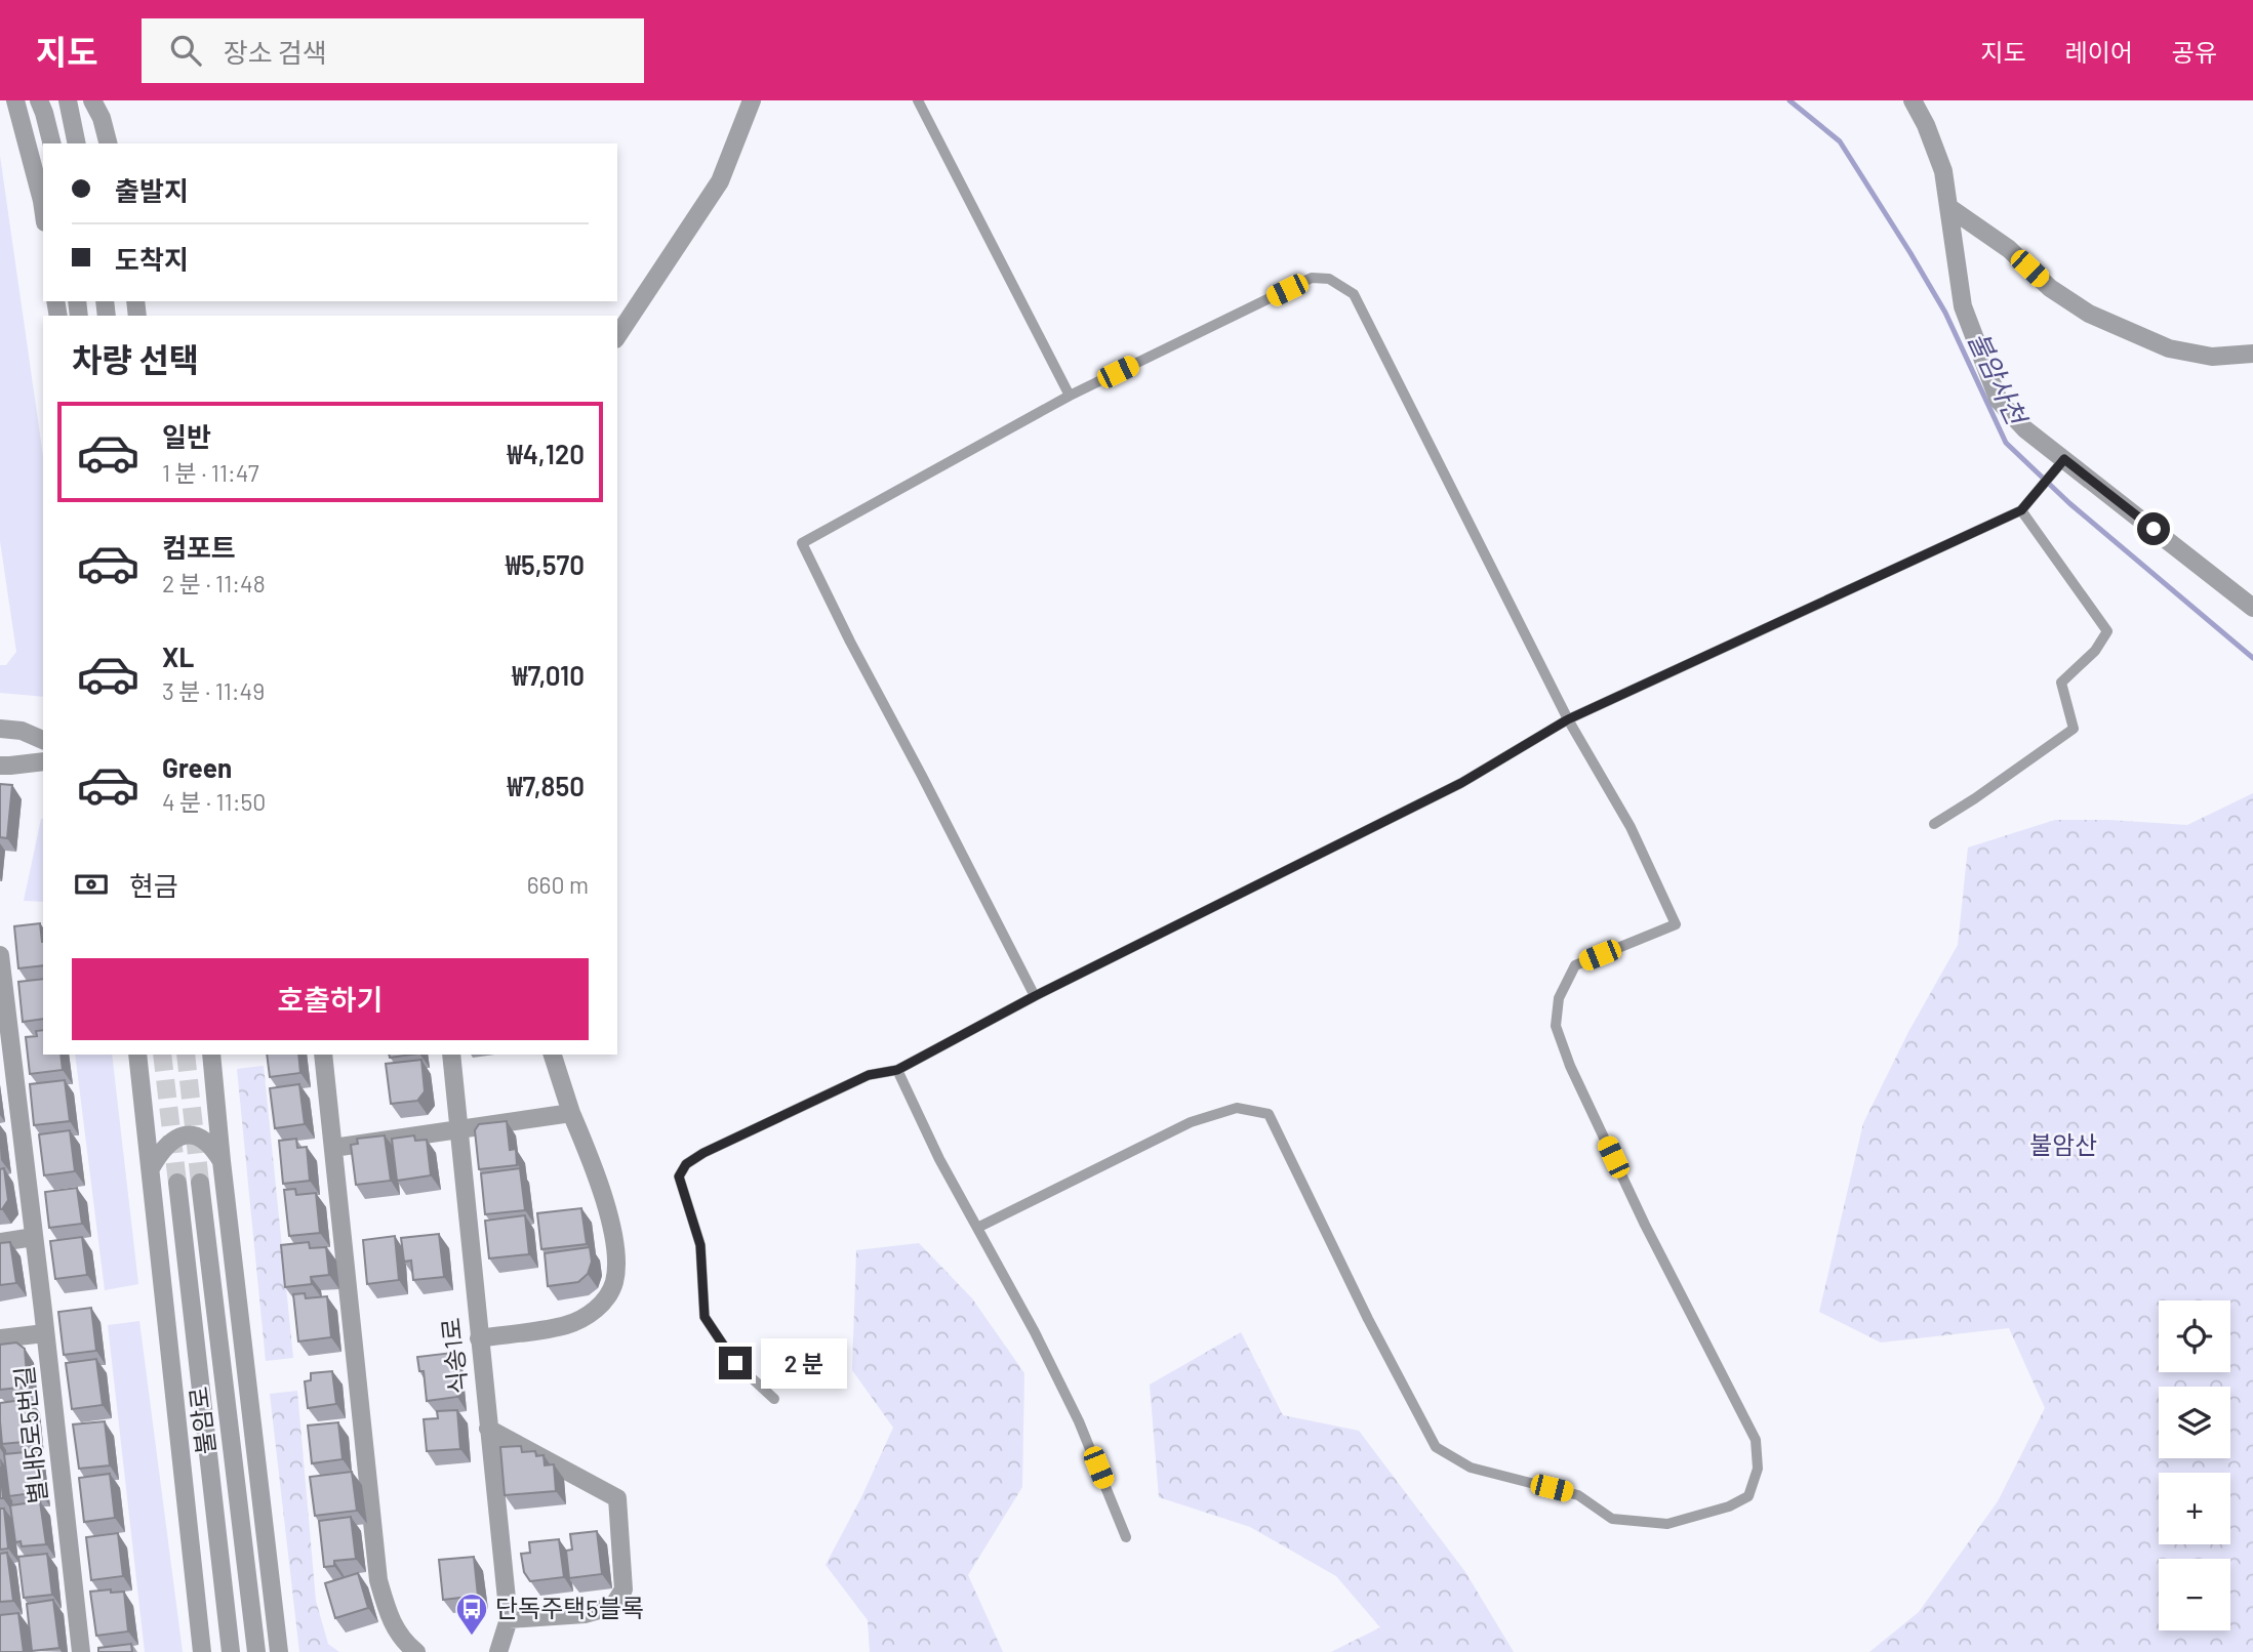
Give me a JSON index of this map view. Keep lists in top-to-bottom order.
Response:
{
  "streets": {
    "street": ["식송1로", "불암로", "별내5로5번길"]
  },
  "water": ["불암사천"],
  "parks": ["불암산"],
  "places": {
    "bus stop": ["단독주택5블록"]
  },
  "page": {
    "header": "지도",
    "search": "장소 검색",
    "nav": ["지도", "레이어", "공유"],
    "banner": ["출발지", "도착지"],
    "heading": "차량 선택",
    "list": [
      {
        "name": "일반",
        "note": "1 분 · 11:47",
        "value": "₩4,120"
      },
      {
        "name": "컴포트",
        "note": "2 분 · 11:48",
        "value": "₩5,570"
      },
      {
        "name": "XL",
        "note": "3 분 · 11:49",
        "value": "₩7,010"
      },
      {
        "name": "Green",
        "note": "4 분 · 11:50",
        "value": "₩7,850"
      }
    ],
    "pay": ["현금", "660 m"],
    "buttons": "호출하기",
    "map_buttons": ["+", "−"],
    "bubble": "2 분"
  }
}
